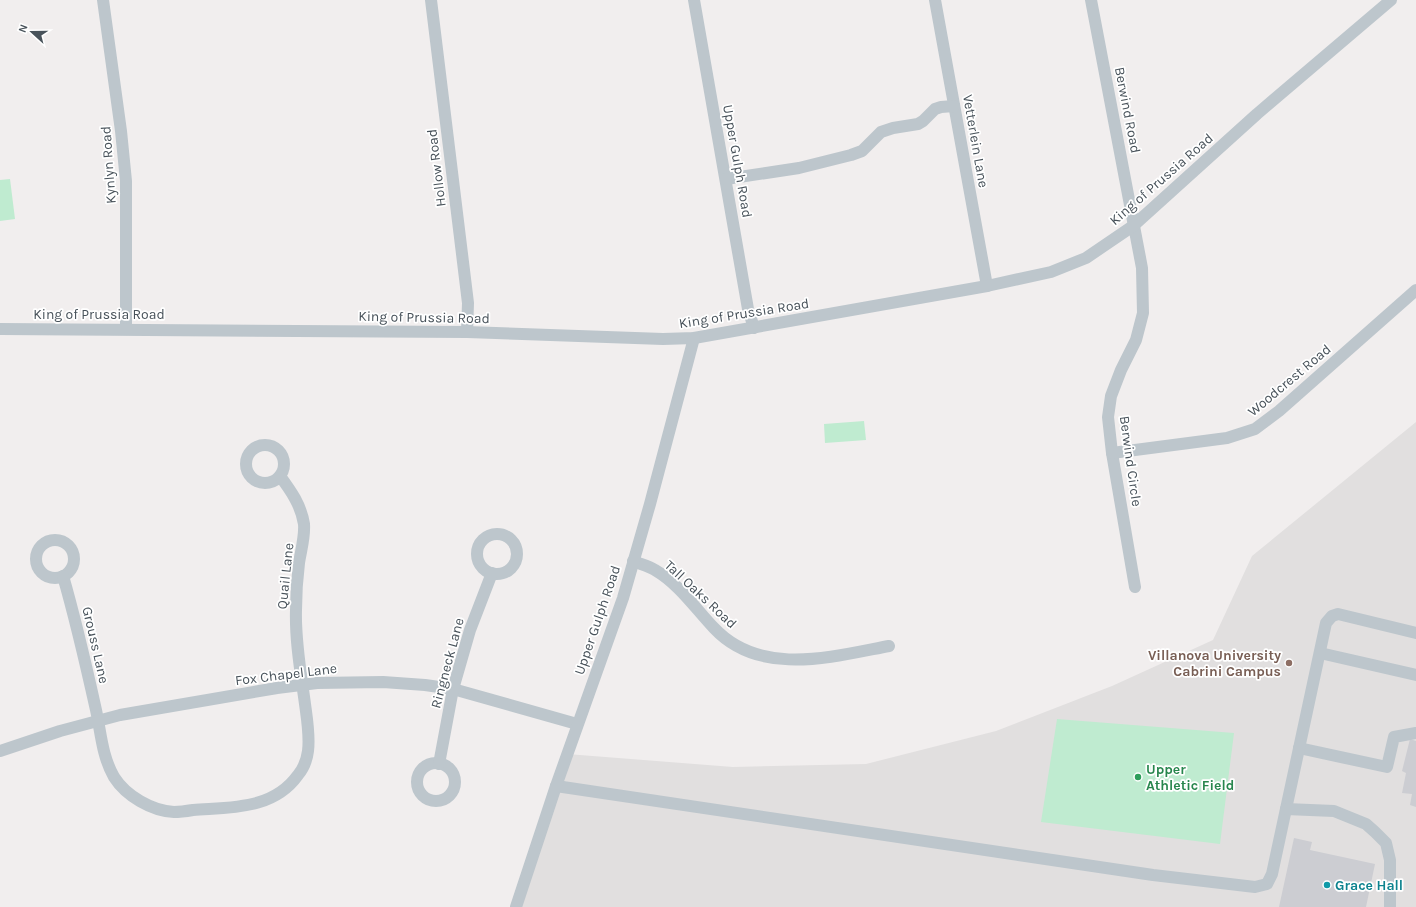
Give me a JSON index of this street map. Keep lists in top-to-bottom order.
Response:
{
  "streets": {
    "street": [
      "Berwind Road",
      "Vetterlein Lane",
      "Upper Gulph Road",
      "Kynlyn Road",
      "Hollow Road",
      "King of Prussia Road",
      "Woodcrest Road",
      "Berwind Circle",
      "Quail Lane",
      "Tall Oaks Road",
      "Grouss Lane",
      "Ringneck Lane",
      "Fox Chapel Lane"
    ]
  },
  "crossings": [
    ["Berwind Road", "King of Prussia Road"],
    ["Berwind Road", "Berwind Circle"],
    ["Vetterlein Lane", "King of Prussia Road"],
    ["Upper Gulph Road", "King of Prussia Road"],
    ["Upper Gulph Road", "Tall Oaks Road"],
    ["Upper Gulph Road", "Fox Chapel Lane"],
    ["Kynlyn Road", "King of Prussia Road"],
    ["Hollow Road", "King of Prussia Road"],
    ["King of Prussia Road", "Berwind Circle"],
    ["Woodcrest Road", "Berwind Circle"],
    ["Quail Lane", "Grouss Lane"],
    ["Quail Lane", "Fox Chapel Lane"],
    ["Grouss Lane", "Fox Chapel Lane"],
    ["Ringneck Lane", "Fox Chapel Lane"]
  ],
  "places": ["Villanova University Cabrini Campus", "Upper Athletic Field", "Grace Hall"],
  "north": "left"
}
